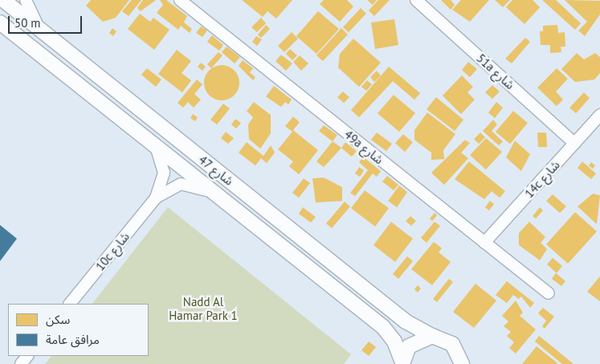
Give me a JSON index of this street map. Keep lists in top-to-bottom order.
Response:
{
  "streets": {
    "street": [
      "51a شارع",
      "49a شارع",
      "شارع 47",
      "14c شارع",
      "10c شارع"
    ]
  },
  "crossings": [
    ["51a شارع", "14c شارع"],
    ["49a شارع", "14c شارع"],
    ["شارع 47", "10c شارع"]
  ],
  "parks": ["Nadd Al Hamar Park 1"],
  "legend": ["سكن", "مرافق عامة"],
  "scale_bar": "50 m"
}
